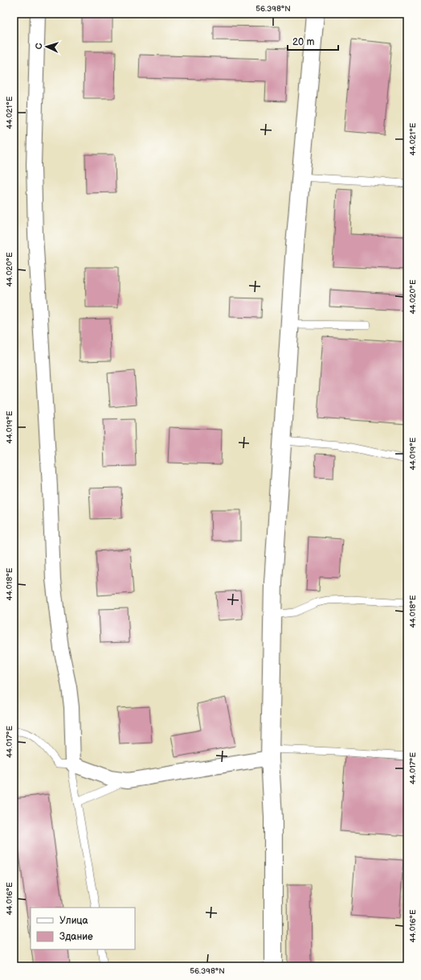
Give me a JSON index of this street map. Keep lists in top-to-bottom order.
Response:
{
  "legend": ["Улица", "Здание"],
  "scale_bar": "20 m",
  "north": "left",
  "coordinates": [
    "56.398°N",
    "44.021°E",
    "44.020°E",
    "44.019°E",
    "44.018°E",
    "44.017°E",
    "44.016°E"
  ]
}
